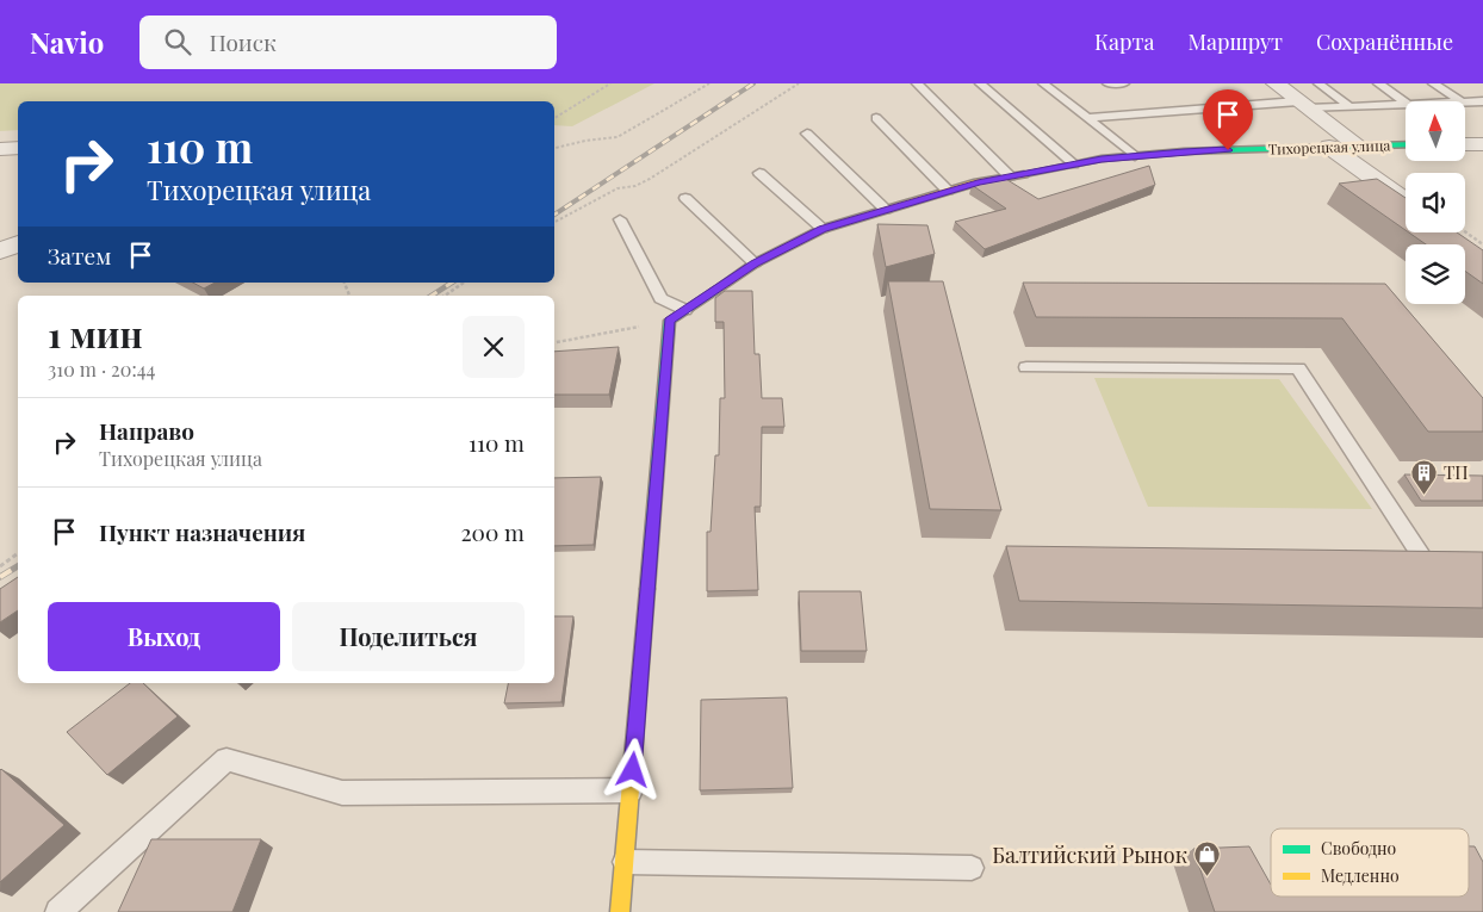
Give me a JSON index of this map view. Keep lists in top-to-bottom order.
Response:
{
  "streets": {
    "street": ["Тихорецкая улица"]
  },
  "places": {
    "building": ["ТП"],
    "shop": ["Балтийский Рынок"]
  },
  "legend": ["Свободно", "Медленно"],
  "north": "top",
  "page": {
    "header": "Navio",
    "search": "Поиск",
    "nav": ["Карта", "Маршрут", "Сохранённые"],
    "turn": ["110 m", "Тихорецкая улица"],
    "then": "Затем",
    "heading": ["1 мин", "310 m · 20:44"],
    "list": [
      {
        "name": "Направо",
        "note": "Тихорецкая улица",
        "value": "110 m"
      },
      {
        "name": "Пункт назначения",
        "value": "200 m"
      }
    ],
    "buttons": ["Выход", "Поделиться"]
  }
}
